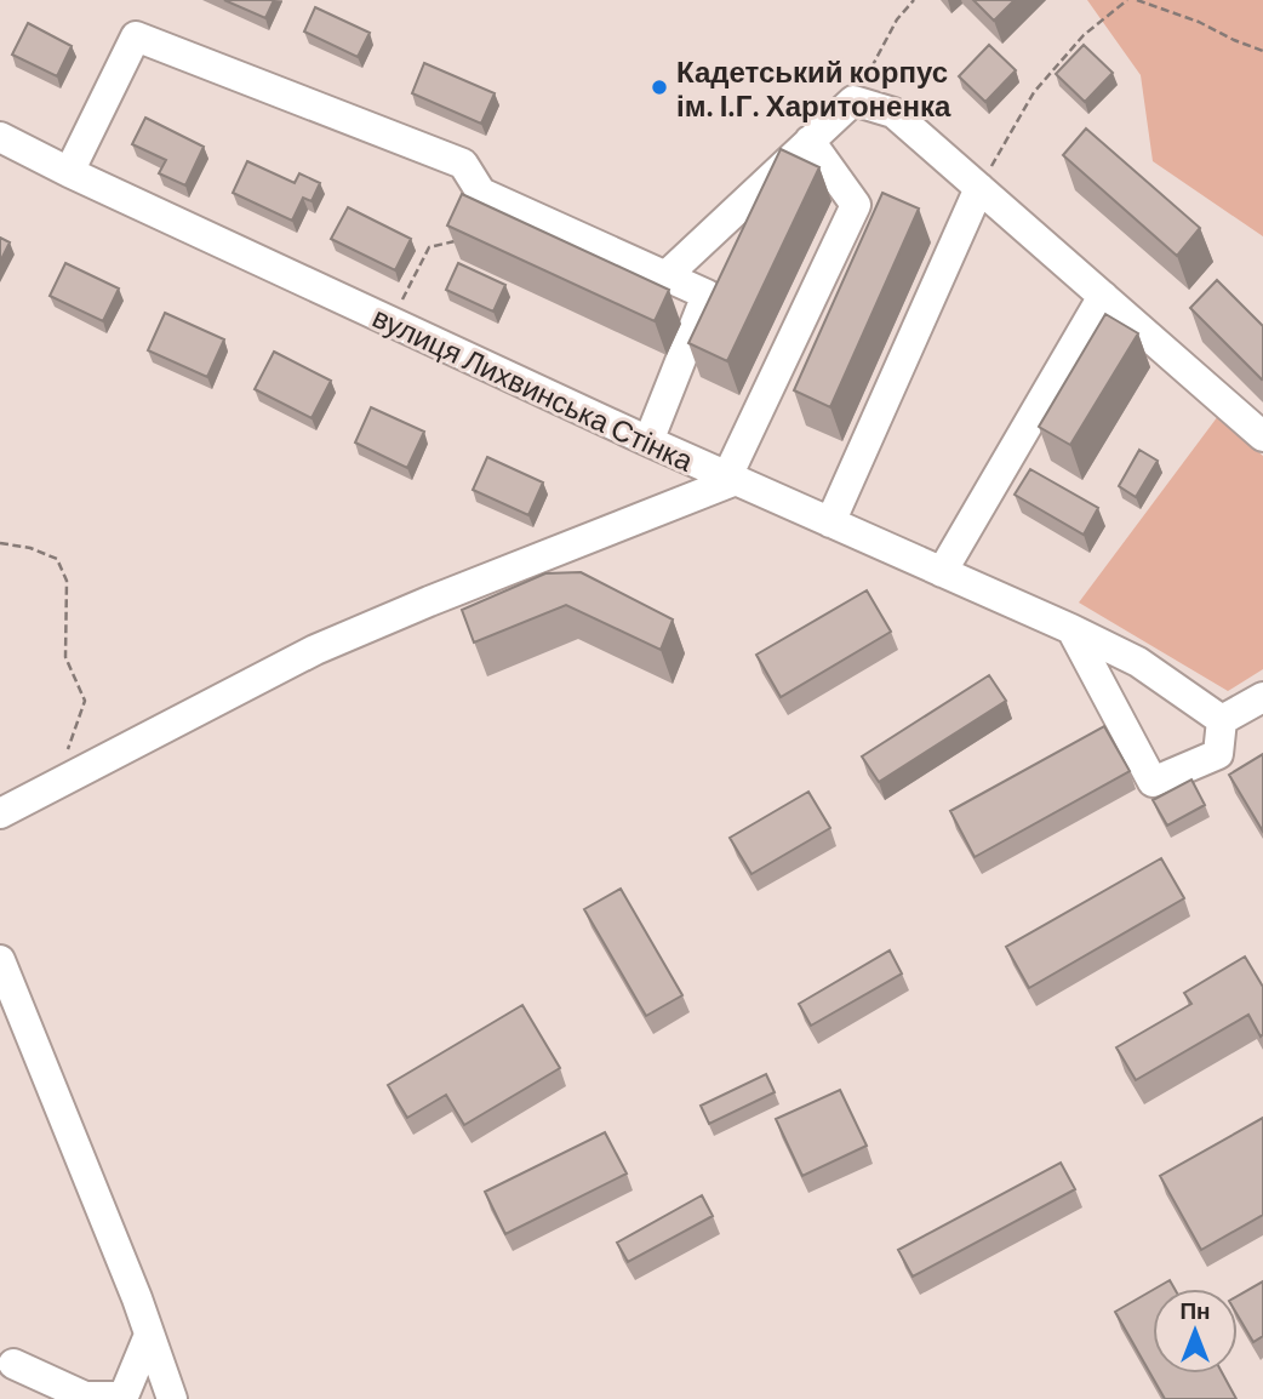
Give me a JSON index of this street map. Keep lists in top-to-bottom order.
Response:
{
  "streets": {
    "street": ["вулиця Лихвинська Стінка"]
  },
  "places": ["Кадетський корпус ім. І.Г. Харитоненка"],
  "north": "top"
}
